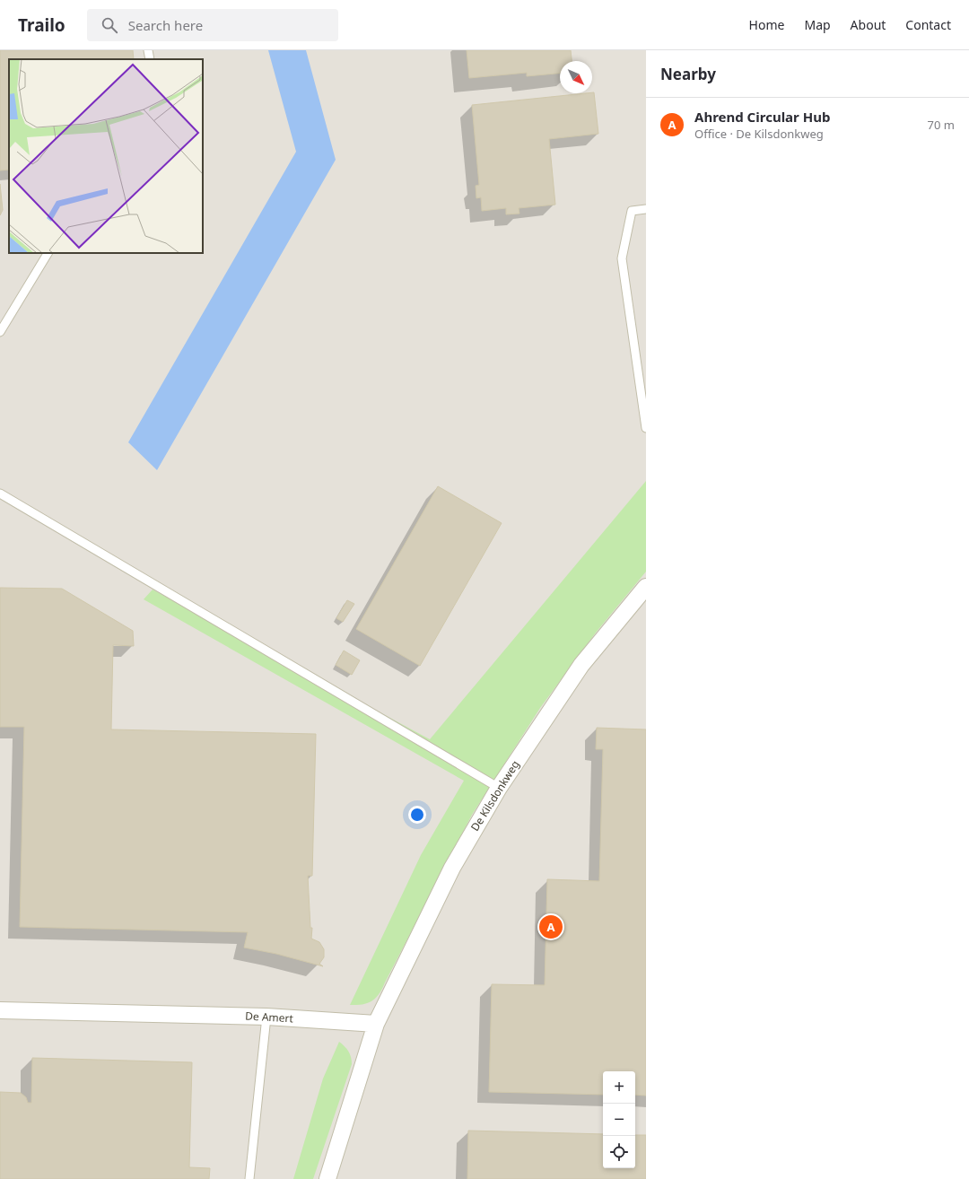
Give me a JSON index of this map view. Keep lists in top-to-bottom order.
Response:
{
  "streets": {
    "street": ["De Kilsdonkweg", "De Amert"]
  },
  "crossings": [
    ["De Kilsdonkweg", "De Amert"]
  ],
  "north": "bottom right",
  "page": {
    "header": "Trailo",
    "search": "Search here",
    "nav": [
      "Home",
      "Map",
      "About",
      "Contact"
    ],
    "heading": "Nearby",
    "list": [
      {
        "mark": "A",
        "name": "Ahrend Circular Hub",
        "note": "Office · De Kilsdonkweg",
        "value": "70 m"
      }
    ],
    "pins": "A",
    "map_buttons": ["+", "−"]
  }
}
